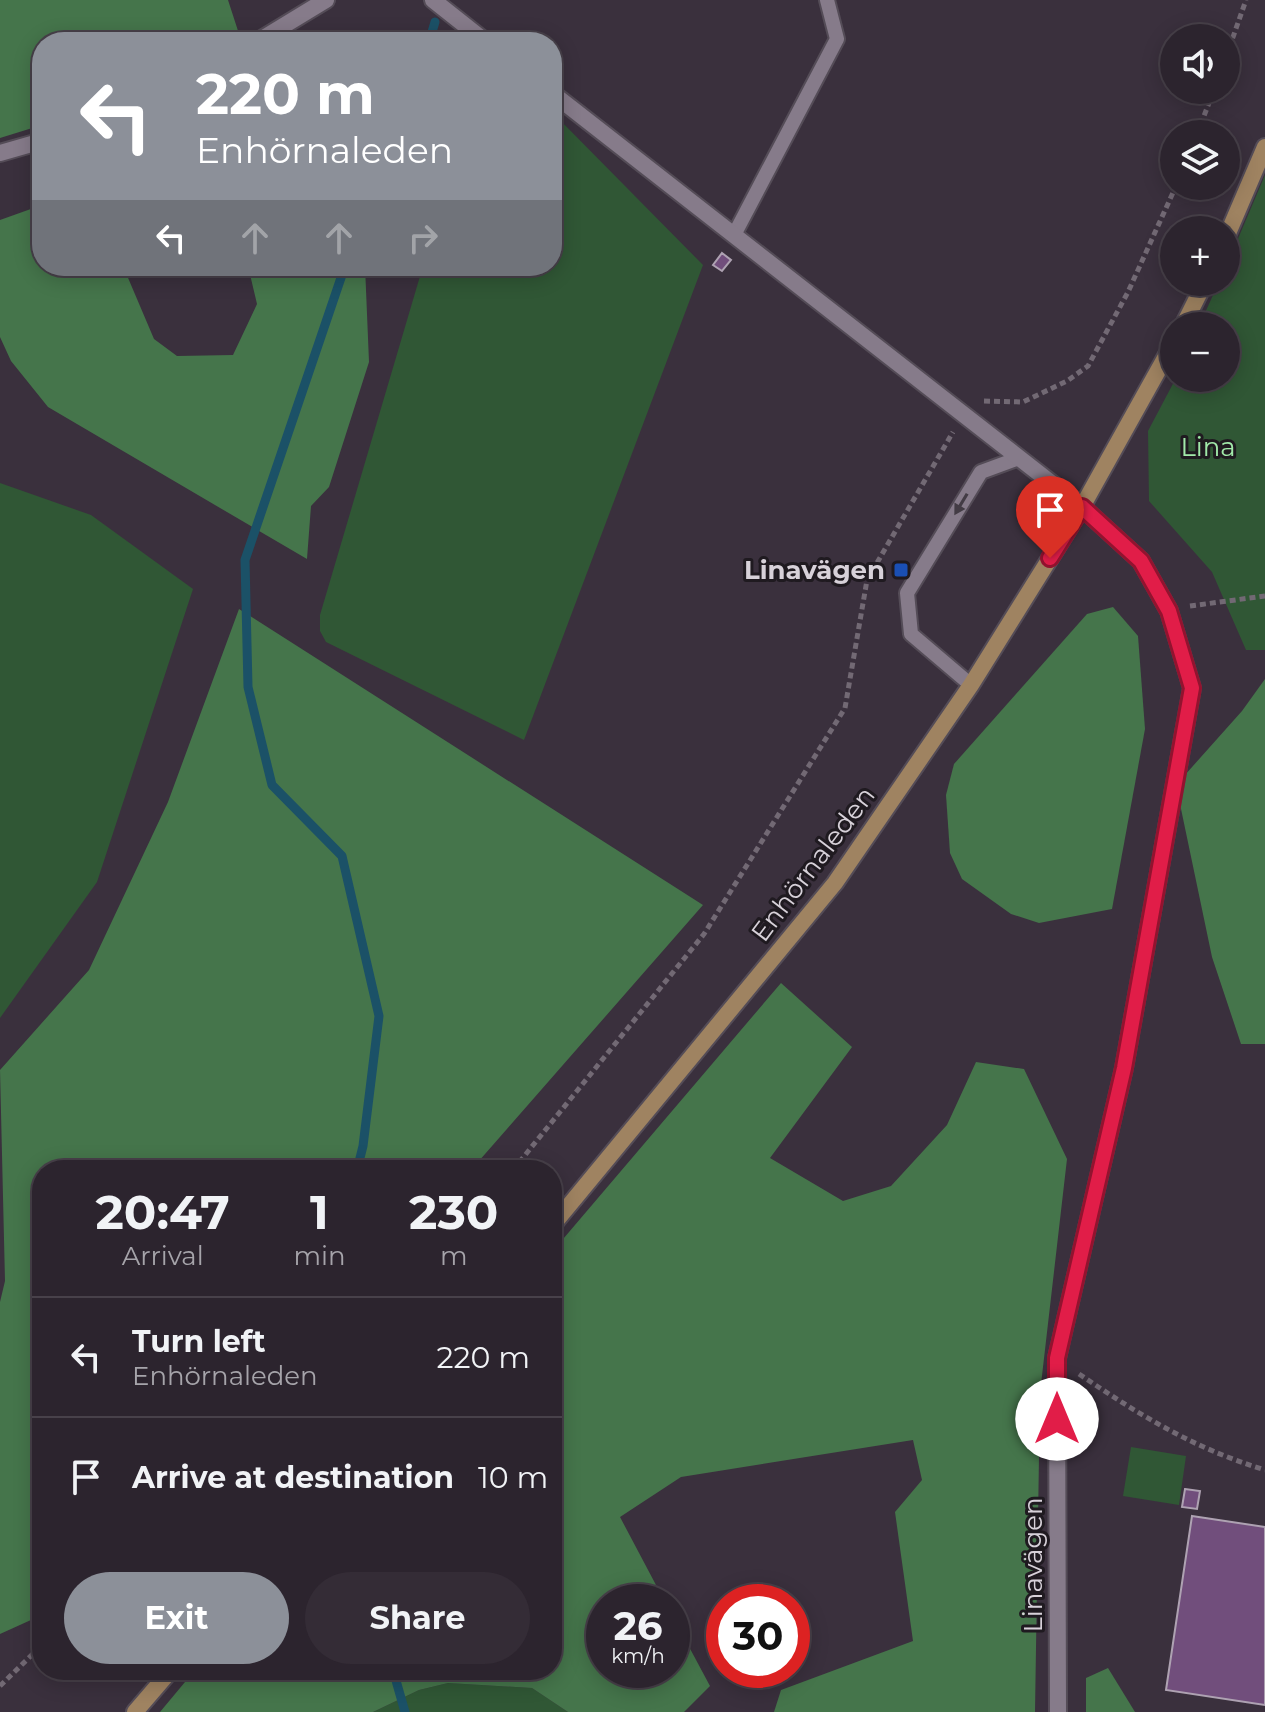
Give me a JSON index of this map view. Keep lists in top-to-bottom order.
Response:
{
  "streets": {
    "street": ["Enhörnaleden", "Linavägen"]
  },
  "crossings": [
    ["Enhörnaleden", "Linavägen"]
  ],
  "parks": ["Lina"],
  "places": {
    "transit": ["Linavägen"]
  },
  "page": {
    "map_buttons": ["+", "−"],
    "turn": ["220 m", "Enhörnaleden"],
    "eta": [
      "20:47",
      "Arrival",
      "1",
      "min",
      "230",
      "m"
    ],
    "list": [
      {
        "name": "Turn left",
        "note": "Enhörnaleden",
        "value": "220 m"
      },
      {
        "name": "Arrive at destination",
        "value": "10 m"
      }
    ],
    "buttons": ["Exit", "Share"],
    "speed": "26 km/h",
    "limit": "30"
  }
}
